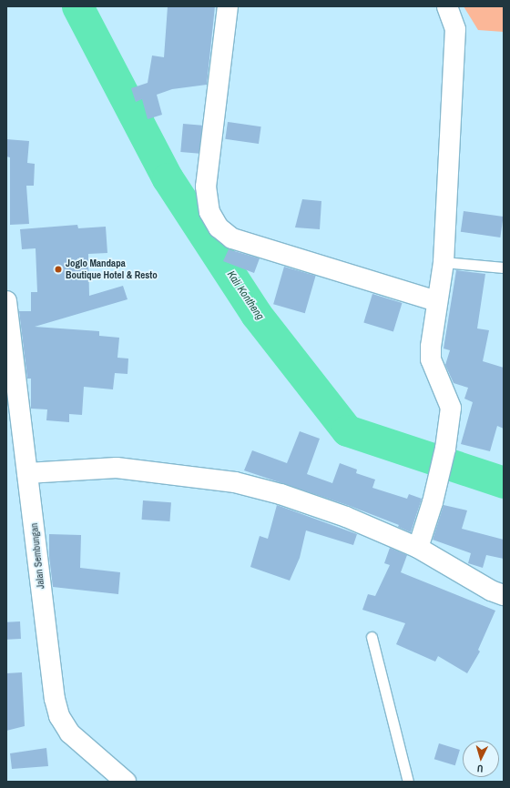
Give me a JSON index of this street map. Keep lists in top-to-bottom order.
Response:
{
  "streets": {
    "street": ["Jalan Sembungan"]
  },
  "water": ["Kali Kontheng"],
  "places": ["Joglo Mandapa Boutique Hotel & Resto"],
  "north": "bottom"
}
